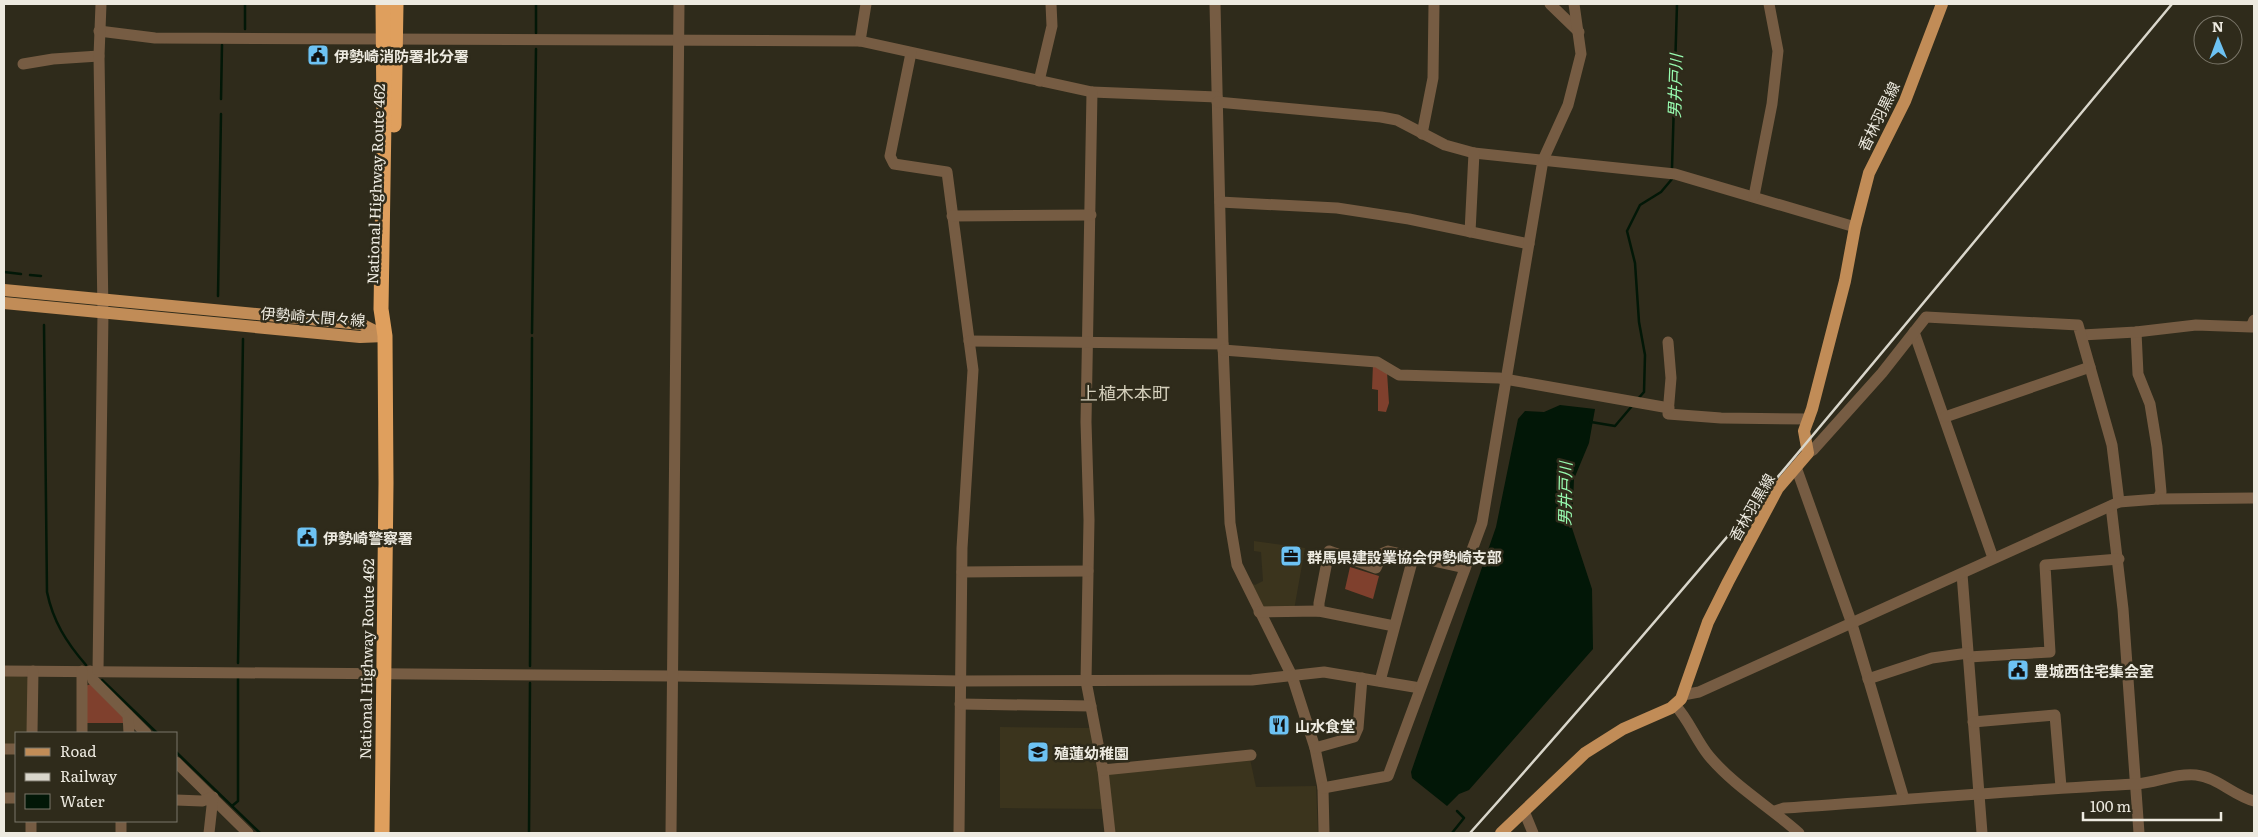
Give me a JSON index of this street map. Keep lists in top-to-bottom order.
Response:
{
  "streets": {
    "highway": ["National Highway Route 462"],
    "main road": ["香林羽黒線", "伊勢崎大間々線"]
  },
  "crossings": [
    ["National Highway Route 462", "伊勢崎大間々線"]
  ],
  "districts": ["上植木本町"],
  "water": ["男井戸川"],
  "places": {
    "public building": ["伊勢崎消防署北分署", "伊勢崎警察署", "豊城西住宅集会室"],
    "office": ["群馬県建設業協会伊勢崎支部"],
    "restaurant": ["山水食堂"],
    "school or university": ["殖蓮幼稚園"]
  },
  "legend": ["Road", "Railway", "Water"],
  "scale_bar": "100 m",
  "north": "top"
}
